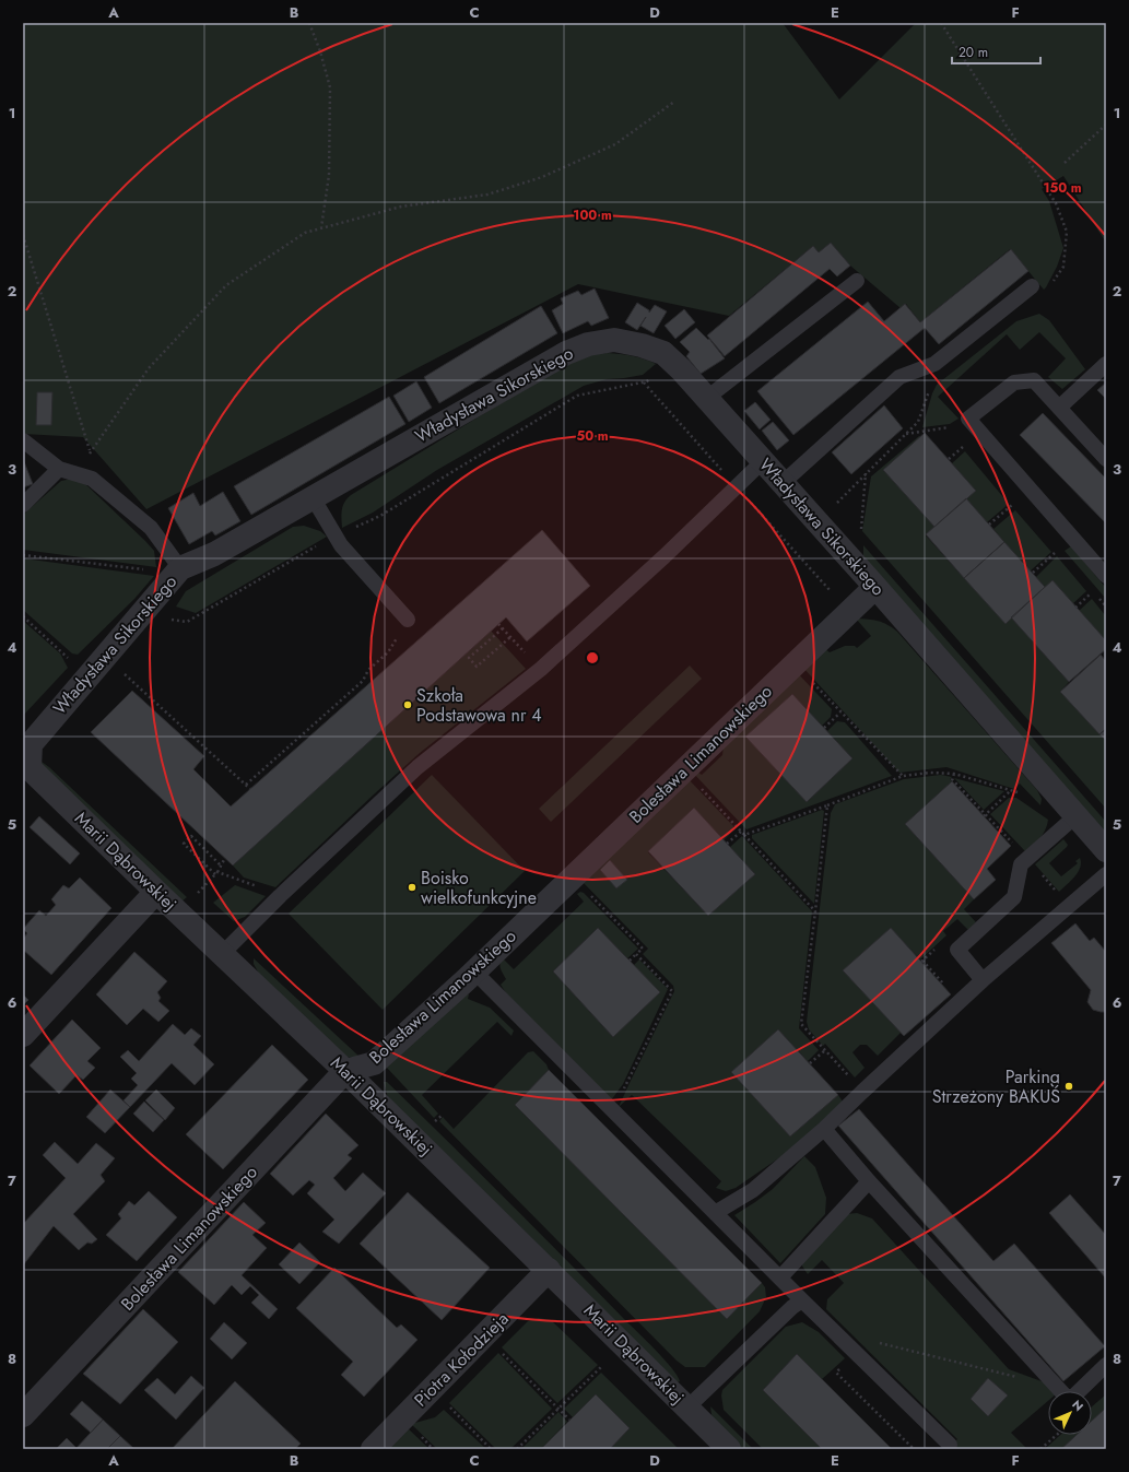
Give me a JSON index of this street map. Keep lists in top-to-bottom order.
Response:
{
  "streets": {
    "street": [
      "Władysława Sikorskiego",
      "Bolesława Limanowskiego",
      "Marii Dąbrowskiej",
      "Piotra Kołodzieja"
    ]
  },
  "crossings": [
    ["Władysława Sikorskiego", "Bolesława Limanowskiego"],
    ["Władysława Sikorskiego", "Marii Dąbrowskiej"],
    ["Bolesława Limanowskiego", "Marii Dąbrowskiej"],
    ["Marii Dąbrowskiej", "Piotra Kołodzieja"]
  ],
  "places": ["Szkoła Podstawowa nr 4", "Boisko wielkofunkcyjne", "Parking Strzeżony BAKUŚ"],
  "scale_bar": "20 m",
  "north": "top right",
  "grid": {
    "columns": [
      "A",
      "B",
      "C",
      "D",
      "E",
      "F"
    ],
    "rows": [
      "1",
      "2",
      "3",
      "4",
      "5",
      "6",
      "7",
      "8"
    ]
  },
  "rings": ["150 m", "100 m", "50 m"]
}
